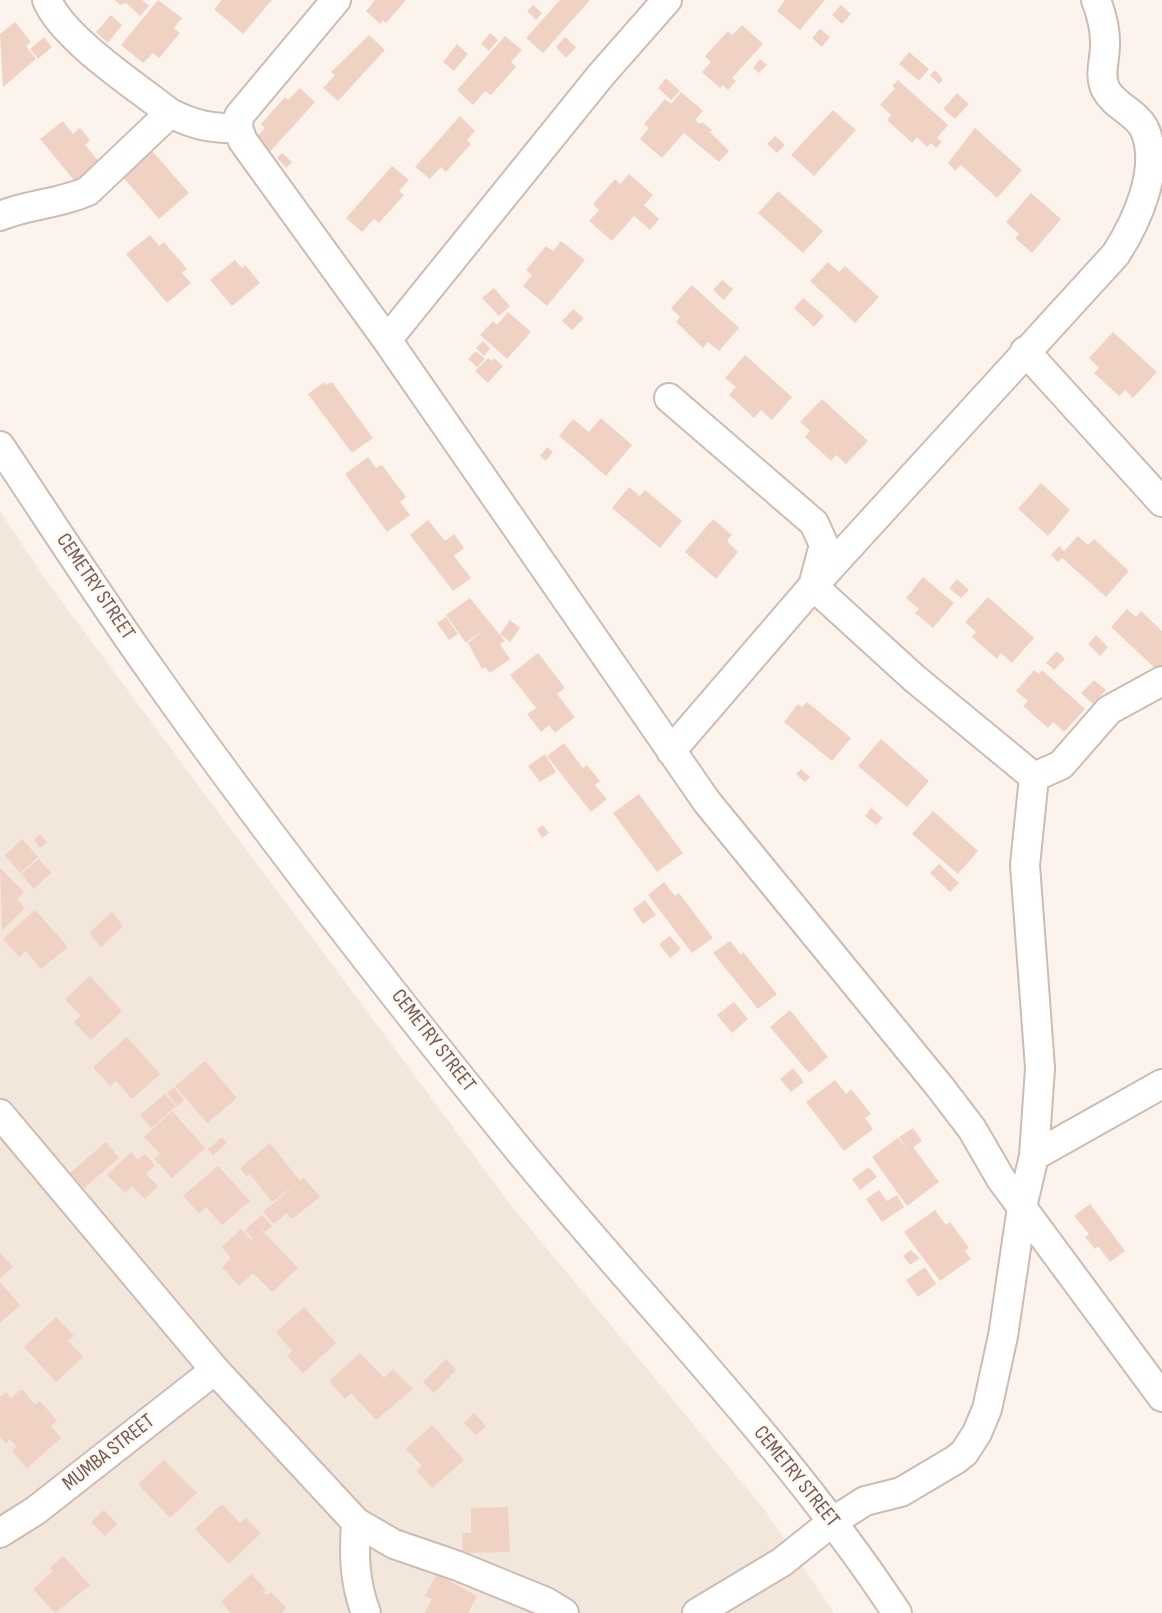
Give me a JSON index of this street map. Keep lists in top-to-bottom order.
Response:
{
  "streets": {
    "street": ["CEMETRY STREET", "MUMBA STREET"]
  }
}
